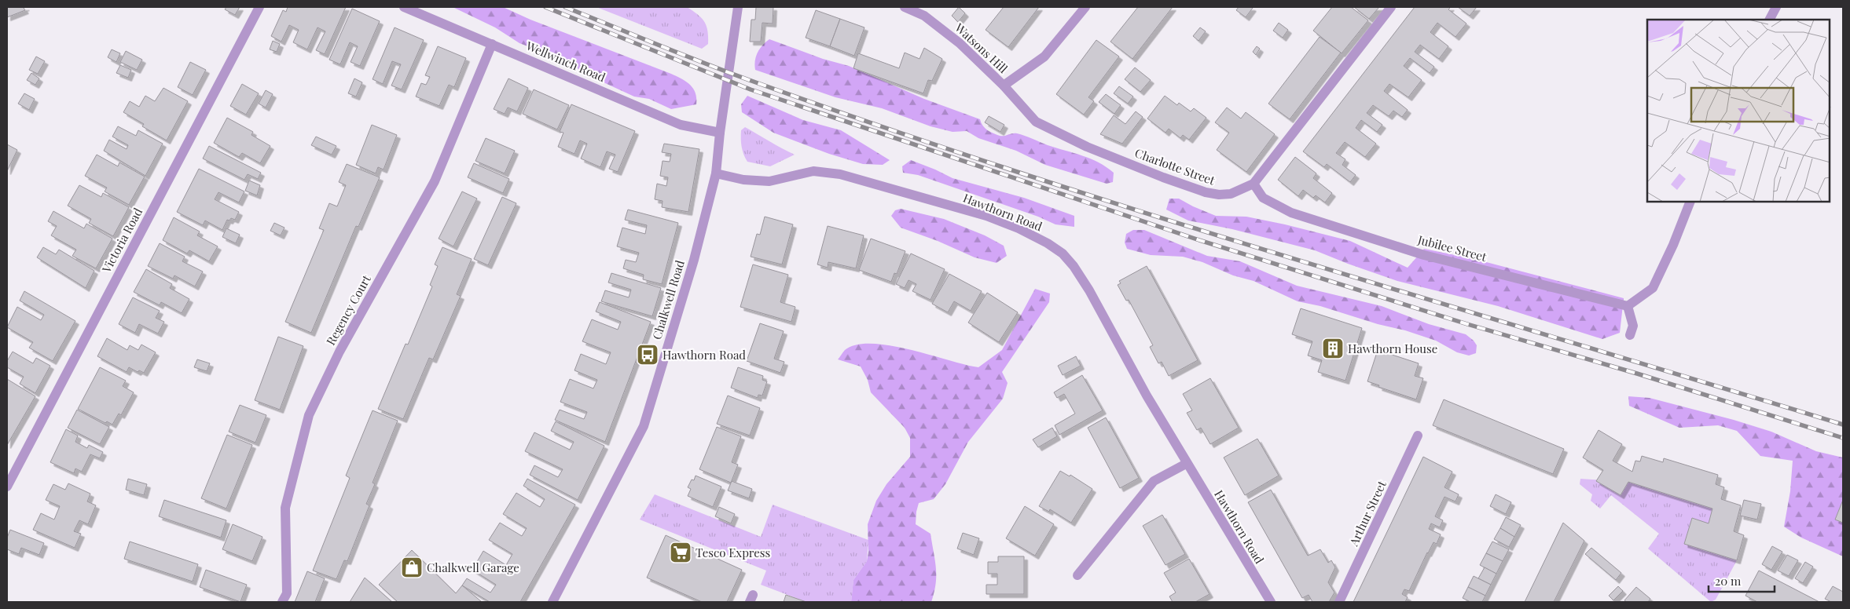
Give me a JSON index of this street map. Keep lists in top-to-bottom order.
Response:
{
  "streets": {
    "street": [
      "Watsons Hill",
      "Wellwinch Road",
      "Charlotte Street",
      "Hawthorn Road",
      "Victoria Road",
      "Jubilee Street",
      "Chalkwell Road",
      "Regency Court",
      "Arthur Street"
    ]
  },
  "crossings": [
    ["Watsons Hill", "Charlotte Street"],
    ["Wellwinch Road", "Chalkwell Road"],
    ["Wellwinch Road", "Regency Court"],
    ["Charlotte Street", "Jubilee Street"],
    ["Hawthorn Road", "Chalkwell Road"]
  ],
  "places": {
    "building": ["Hawthorn House"],
    "bus stop": ["Hawthorn Road"],
    "supermarket": ["Tesco Express"],
    "shop": ["Chalkwell Garage"]
  },
  "scale_bar": "20 m"
}
